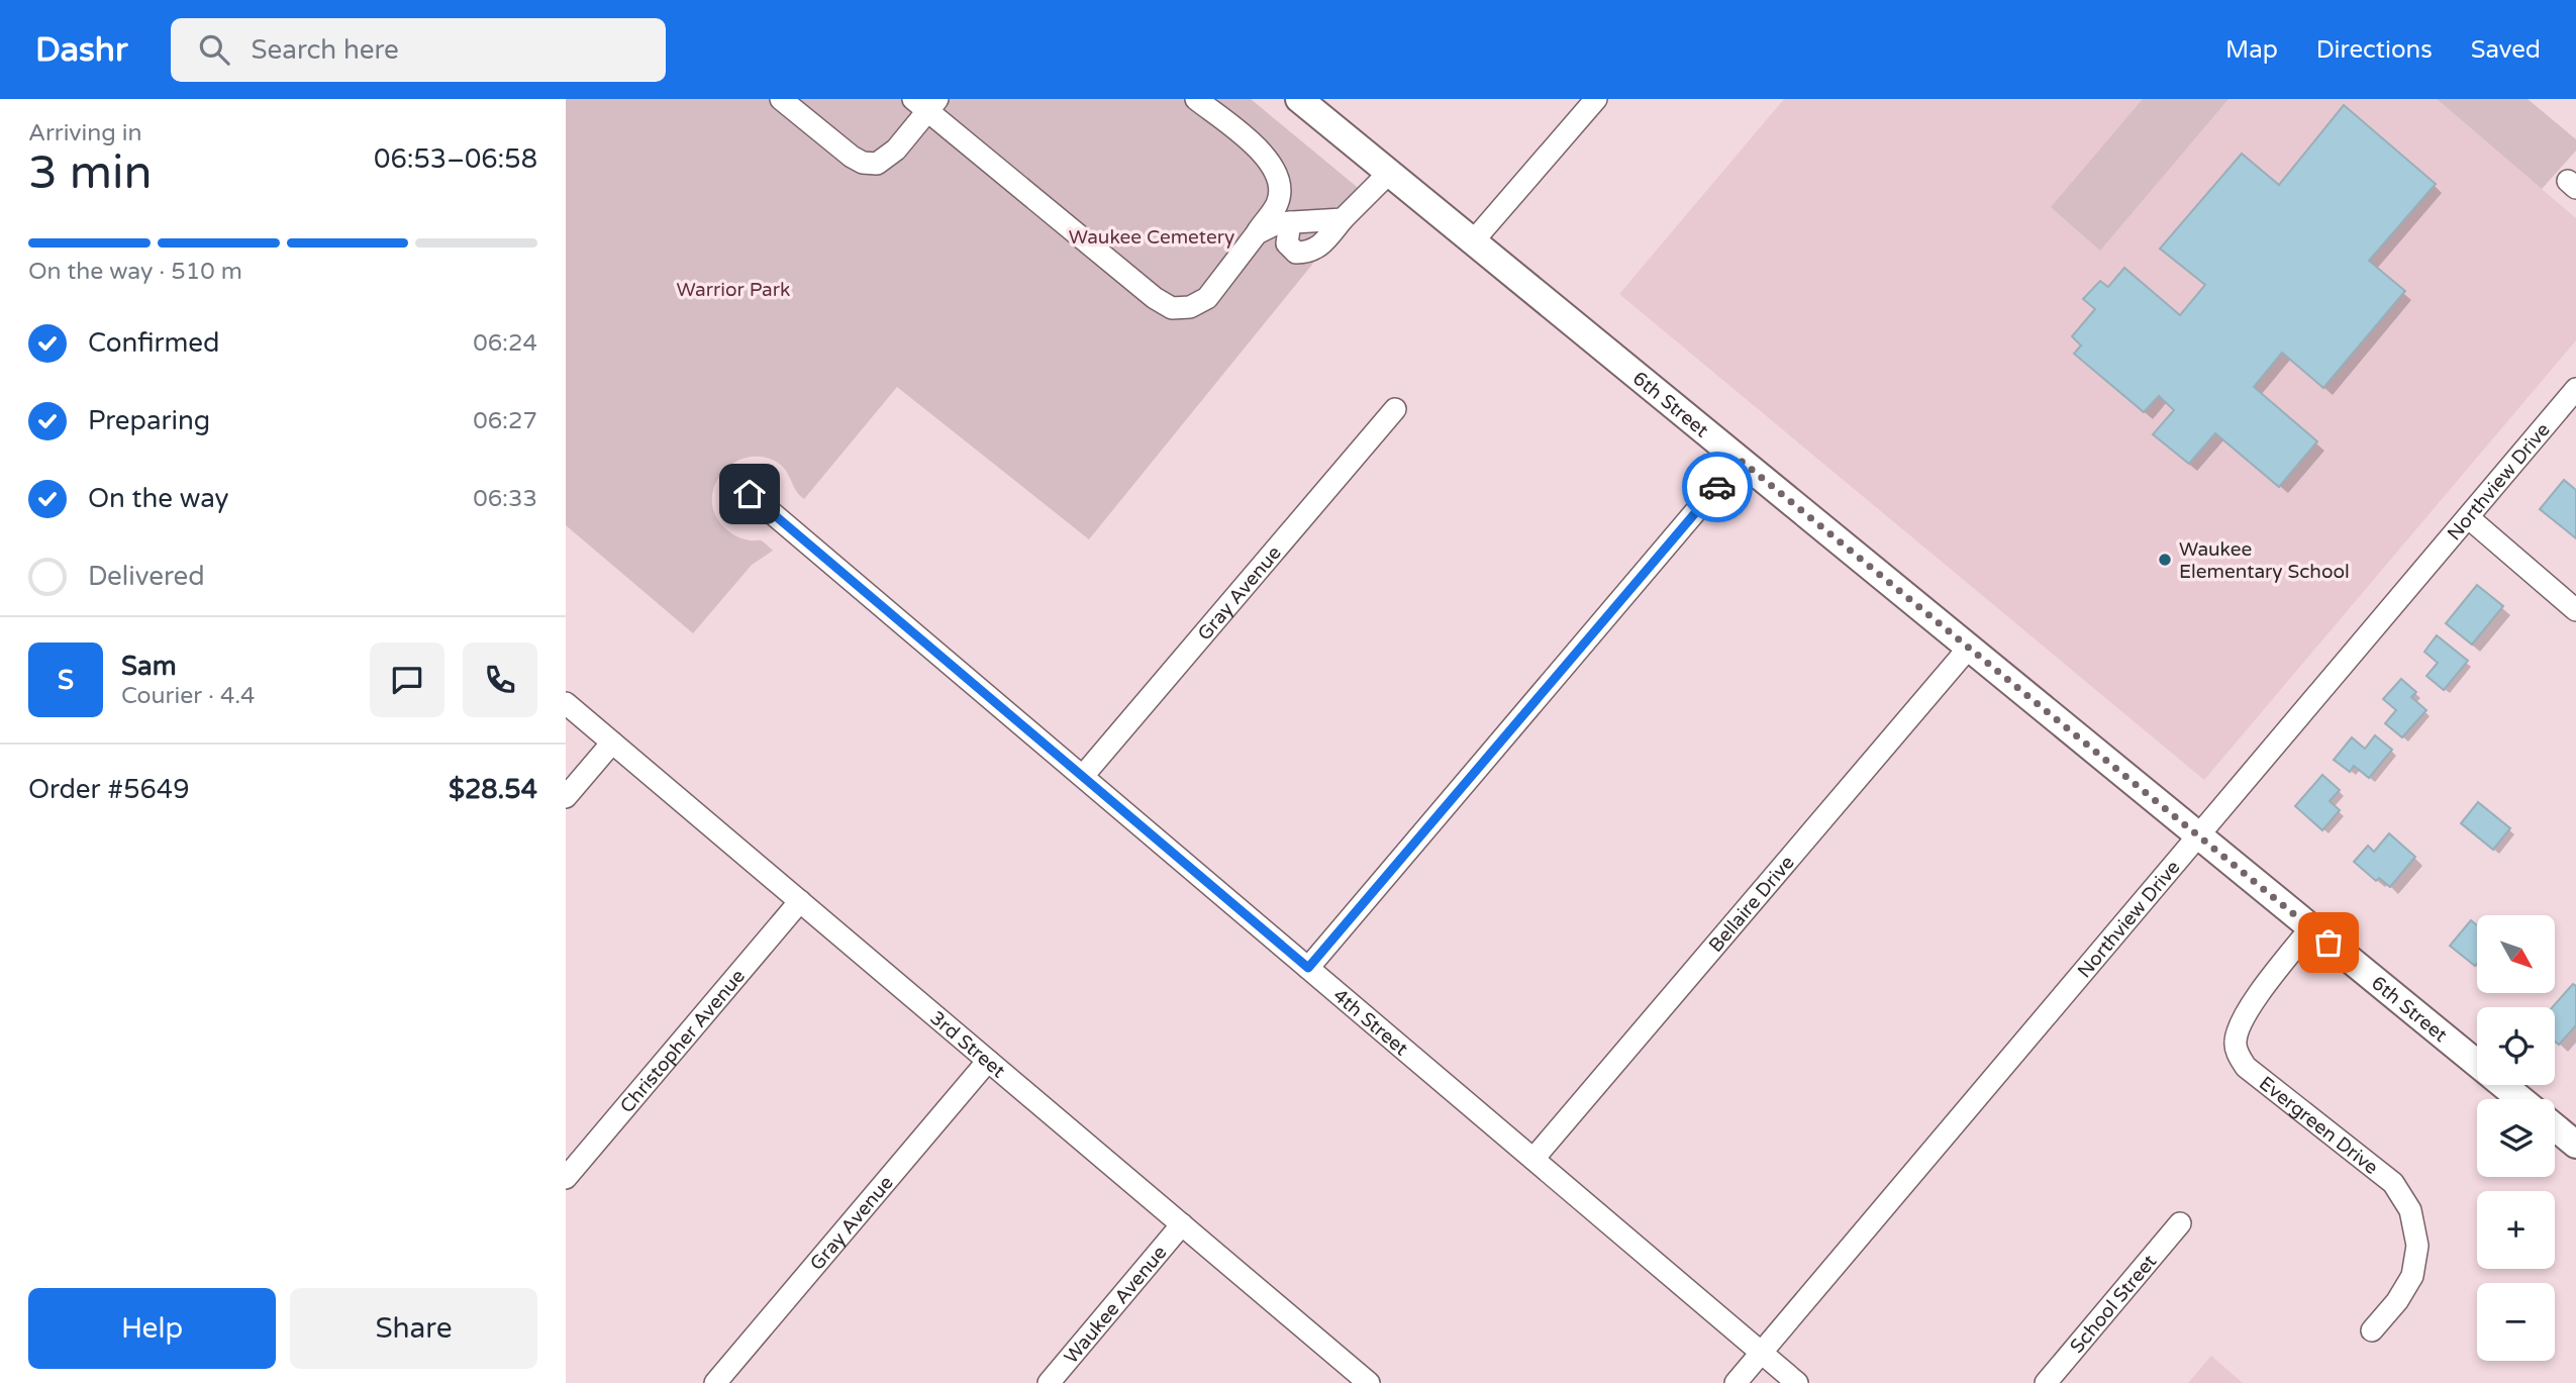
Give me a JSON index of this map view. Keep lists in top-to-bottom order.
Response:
{
  "streets": {
    "main road": ["6th Street"],
    "street": [
      "Northview Drive",
      "Gray Avenue",
      "Bellaire Drive",
      "4th Street",
      "Christopher Avenue",
      "3rd Street",
      "Evergreen Drive",
      "School Street",
      "Waukee Avenue"
    ]
  },
  "crossings": [
    ["6th Street", "Northview Drive"],
    ["6th Street", "Bellaire Drive"],
    ["6th Street", "Evergreen Drive"],
    ["Northview Drive", "4th Street"],
    ["Gray Avenue", "4th Street"],
    ["Gray Avenue", "3rd Street"],
    ["Bellaire Drive", "4th Street"],
    ["Christopher Avenue", "3rd Street"],
    ["3rd Street", "Waukee Avenue"]
  ],
  "parks": ["Waukee Cemetery", "Warrior Park"],
  "places": ["Waukee Elementary School"],
  "north": "bottom right",
  "page": {
    "header": "Dashr",
    "search": "Search here",
    "nav": ["Map", "Directions", "Saved"],
    "heading": ["3 min", "Arriving in", "06:53–06:58"],
    "panel": [
      "Sam",
      "Courier · 4.4",
      "Order #5649",
      "$28.54"
    ],
    "bar": "On the way · 510 m",
    "list": [
      ["Confirmed", "06:24"],
      ["Preparing", "06:27"],
      ["On the way", "06:33"],
      "Delivered"
    ],
    "round": "S",
    "map_buttons": ["+", "−"],
    "buttons": ["Help", "Share"]
  }
}
